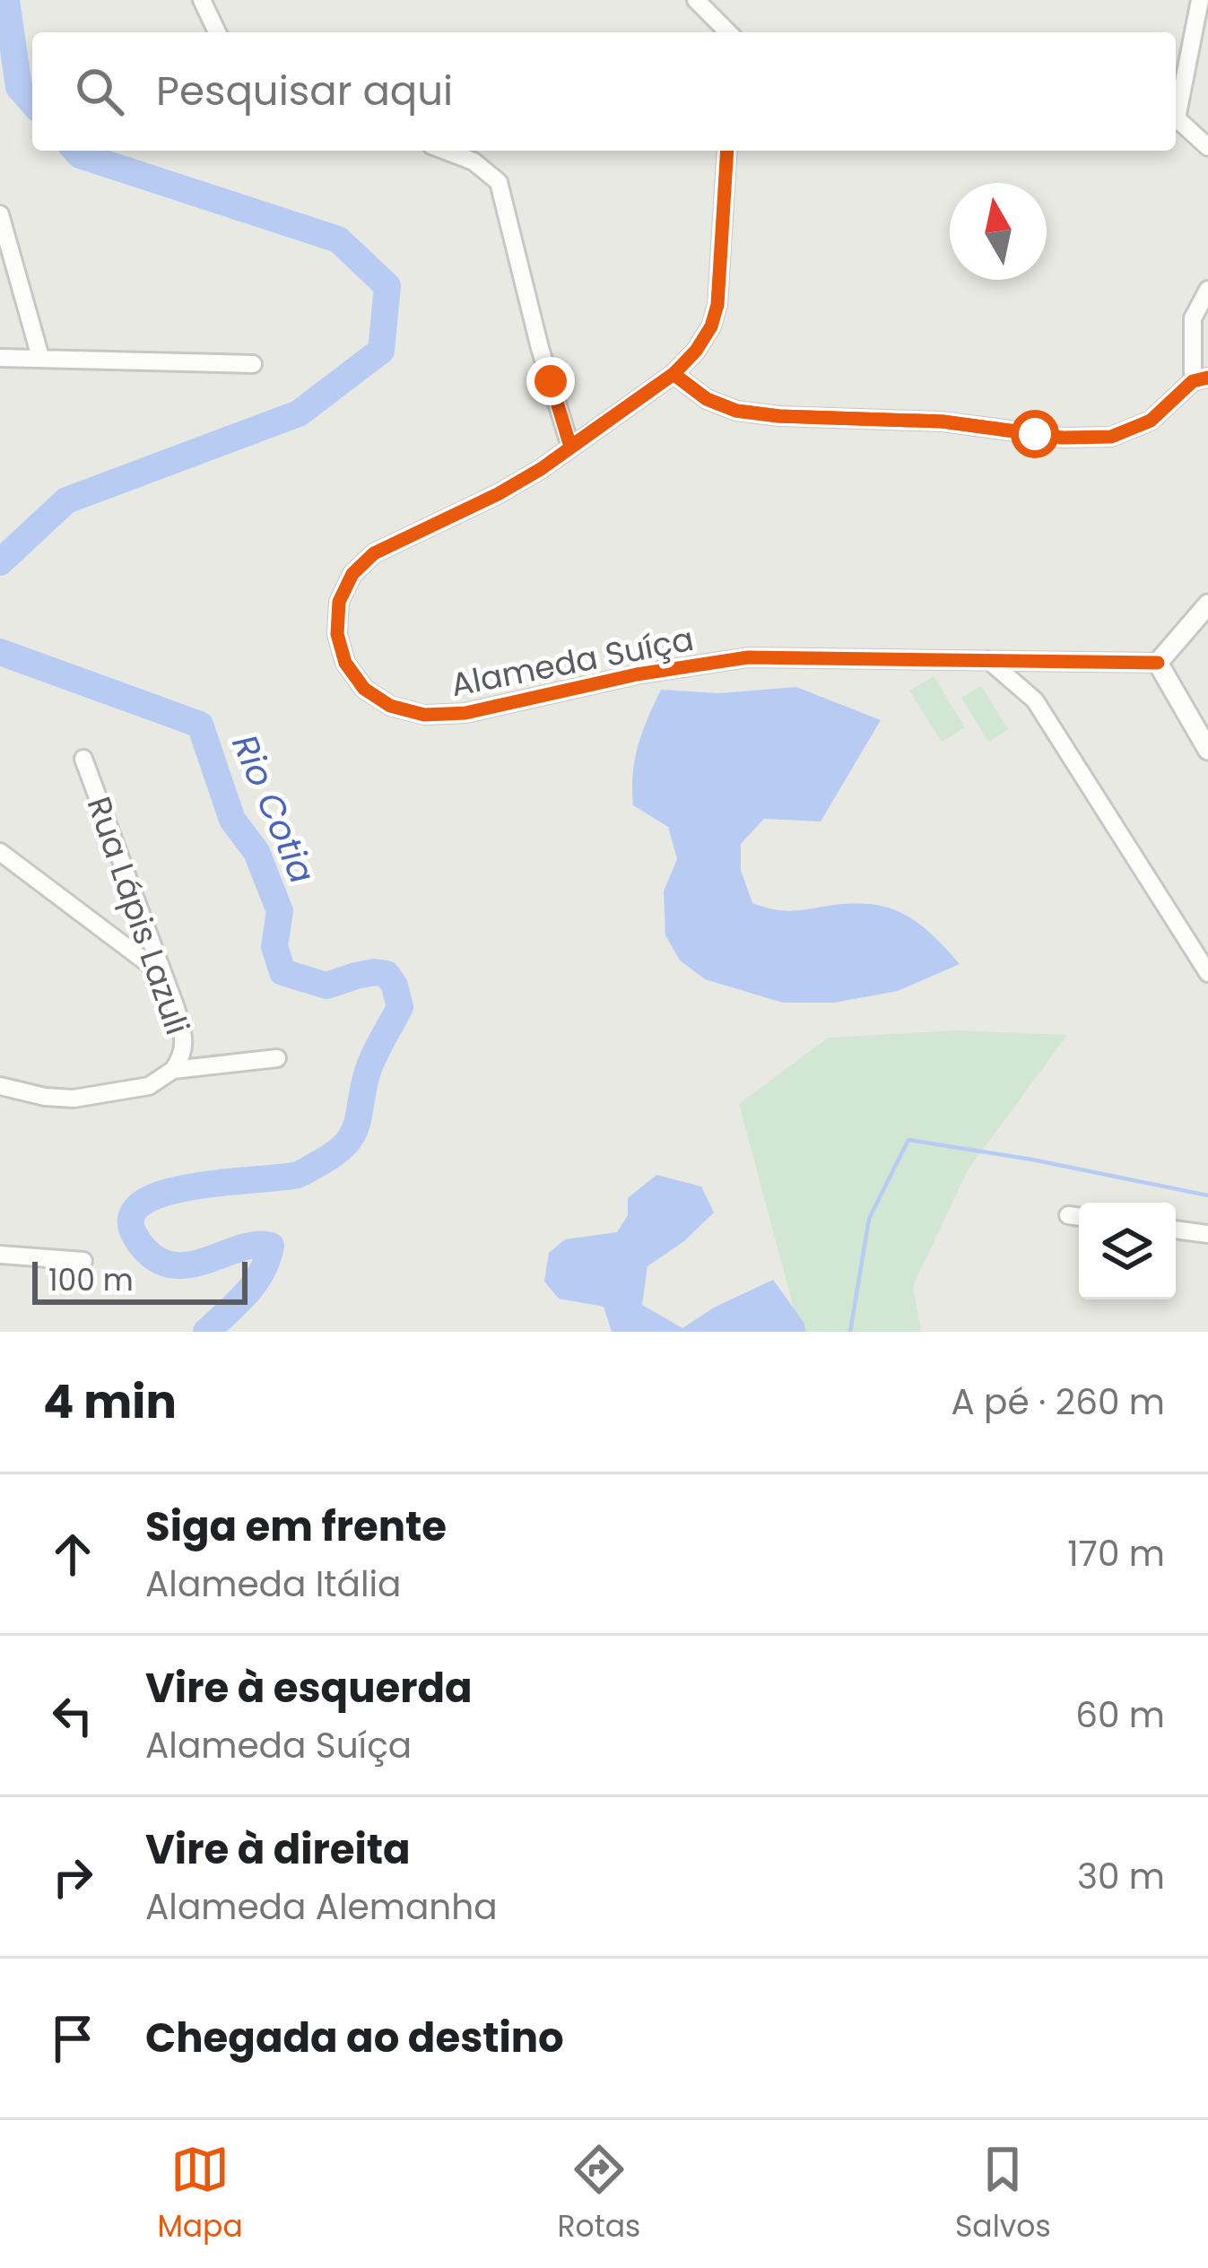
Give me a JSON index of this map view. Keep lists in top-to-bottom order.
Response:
{
  "streets": {
    "street": ["Alameda Suíça", "Rua Lápis Lazuli"]
  },
  "water": ["Rio Cotia"],
  "scale_bar": "100 m",
  "north": "top",
  "page": {
    "search": "Pesquisar aqui",
    "scale": "100 m",
    "heading": ["4 min", "A pé · 260 m"],
    "list": [
      ["Siga em frente", "Alameda Itália", "170 m"],
      ["Vire à esquerda", "Alameda Suíça", "60 m"],
      ["Vire à direita", "Alameda Alemanha", "30 m"],
      "Chegada ao destino"
    ],
    "nav": ["Mapa", "Rotas", "Salvos"]
  }
}
